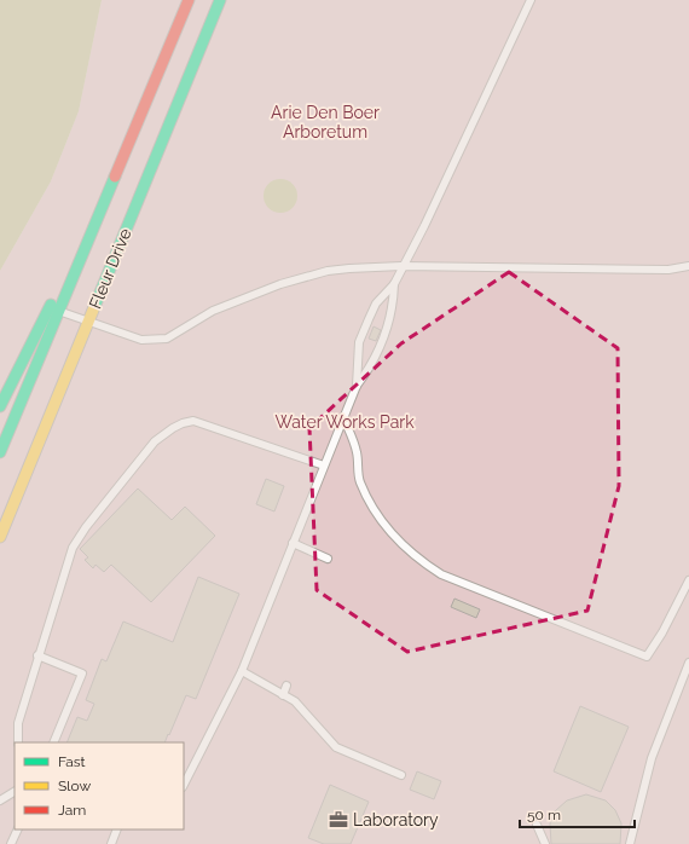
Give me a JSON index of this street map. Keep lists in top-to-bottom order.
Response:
{
  "streets": {
    "main road": ["Fleur Drive"]
  },
  "parks": ["Arie Den Boer Arboretum", "Water Works Park"],
  "places": {
    "office": ["Laboratory"]
  },
  "legend": ["Fast", "Slow", "Jam"],
  "scale_bar": "50 m"
}
